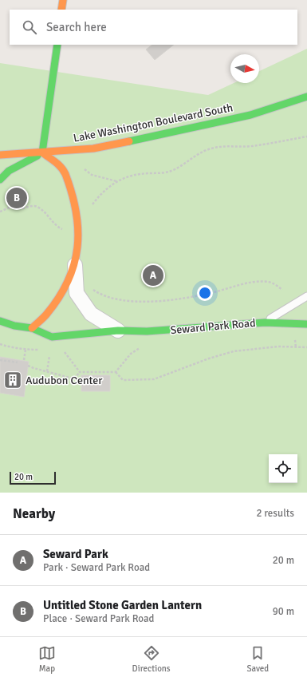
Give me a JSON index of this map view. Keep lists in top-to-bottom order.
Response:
{
  "streets": {
    "street": ["Lake Washington Boulevard South", "Seward Park Road"]
  },
  "places": {
    "building": ["Audubon Center"]
  },
  "scale_bar": "20 m",
  "north": "right",
  "page": {
    "search": "Search here",
    "pins": ["B", "A"],
    "scale": "20 m",
    "heading": ["Nearby", "2 results"],
    "list": [
      {
        "mark": "A",
        "name": "Seward Park",
        "note": "Park · Seward Park Road",
        "value": "20 m"
      },
      {
        "mark": "B",
        "name": "Untitled Stone Garden Lantern",
        "note": "Place · Seward Park Road",
        "value": "90 m"
      }
    ],
    "nav": ["Map", "Directions", "Saved"]
  }
}
